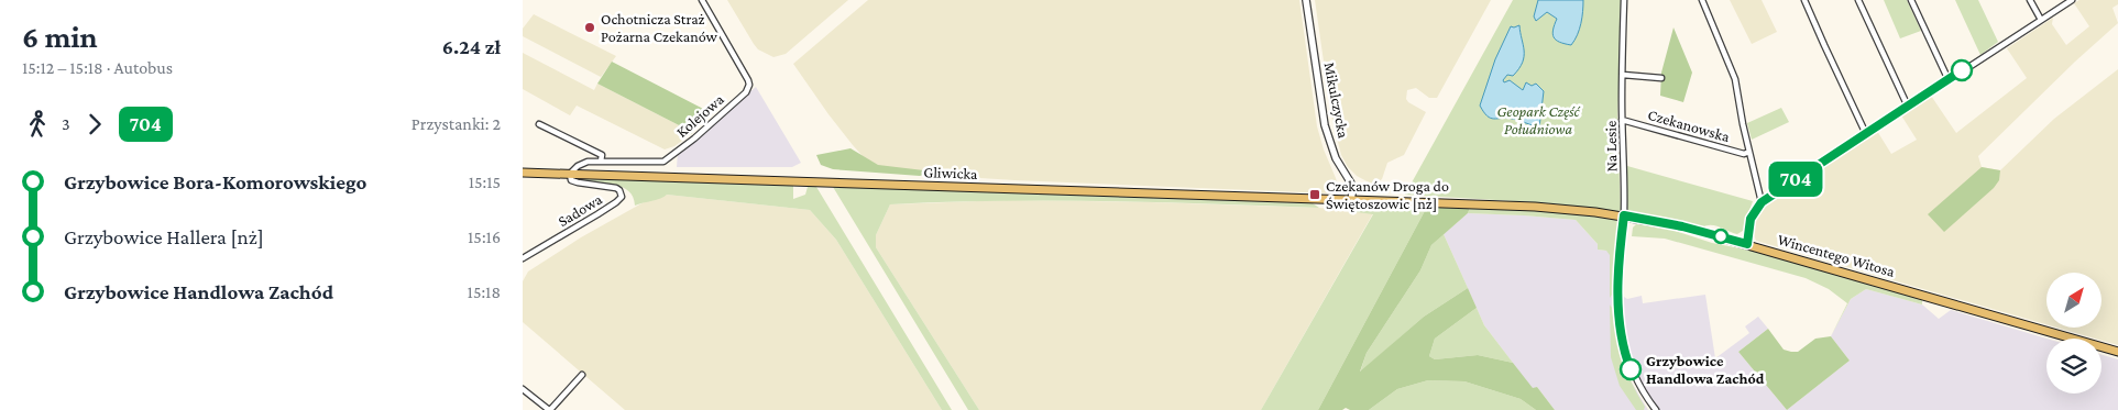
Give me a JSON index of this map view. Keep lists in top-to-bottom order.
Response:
{
  "streets": {
    "main road": ["Gliwicka", "Wincentego Witosa"],
    "street": [
      "Mikulczycka",
      "Kolejowa",
      "Czekanowska",
      "Na Lesie",
      "Sadowa"
    ]
  },
  "crossings": [
    ["Mikulczycka", "Gliwicka"],
    ["Kolejowa", "Gliwicka"],
    ["Kolejowa", "Sadowa"],
    ["Czekanowska", "Na Lesie"],
    ["Na Lesie", "Wincentego Witosa"],
    ["Gliwicka", "Sadowa"],
    ["Gliwicka", "Wincentego Witosa"]
  ],
  "parks": ["Geopark Część Południowa"],
  "places": {
    "other": ["Ochotnicza Straż Pożarna Czekanów", "Grzybowice Handlowa Zachód"],
    "transit": ["Czekanów Droga do Świętoszowic [nż]"]
  },
  "lines": ["bus line 704"],
  "north": "top right",
  "page": {
    "heading": ["6 min", "15:12 – 15:18 · Autobus", "6.24 zł"],
    "on_map": "704",
    "legs": ["3", "704", "Przystanki: 2"],
    "list": [
      {
        "name": "Grzybowice Bora-Komorowskiego",
        "value": "15:15"
      },
      {
        "name": "Grzybowice Hallera [nż]",
        "value": "15:16"
      },
      {
        "name": "Grzybowice Handlowa Zachód",
        "value": "15:18"
      }
    ]
  }
}
